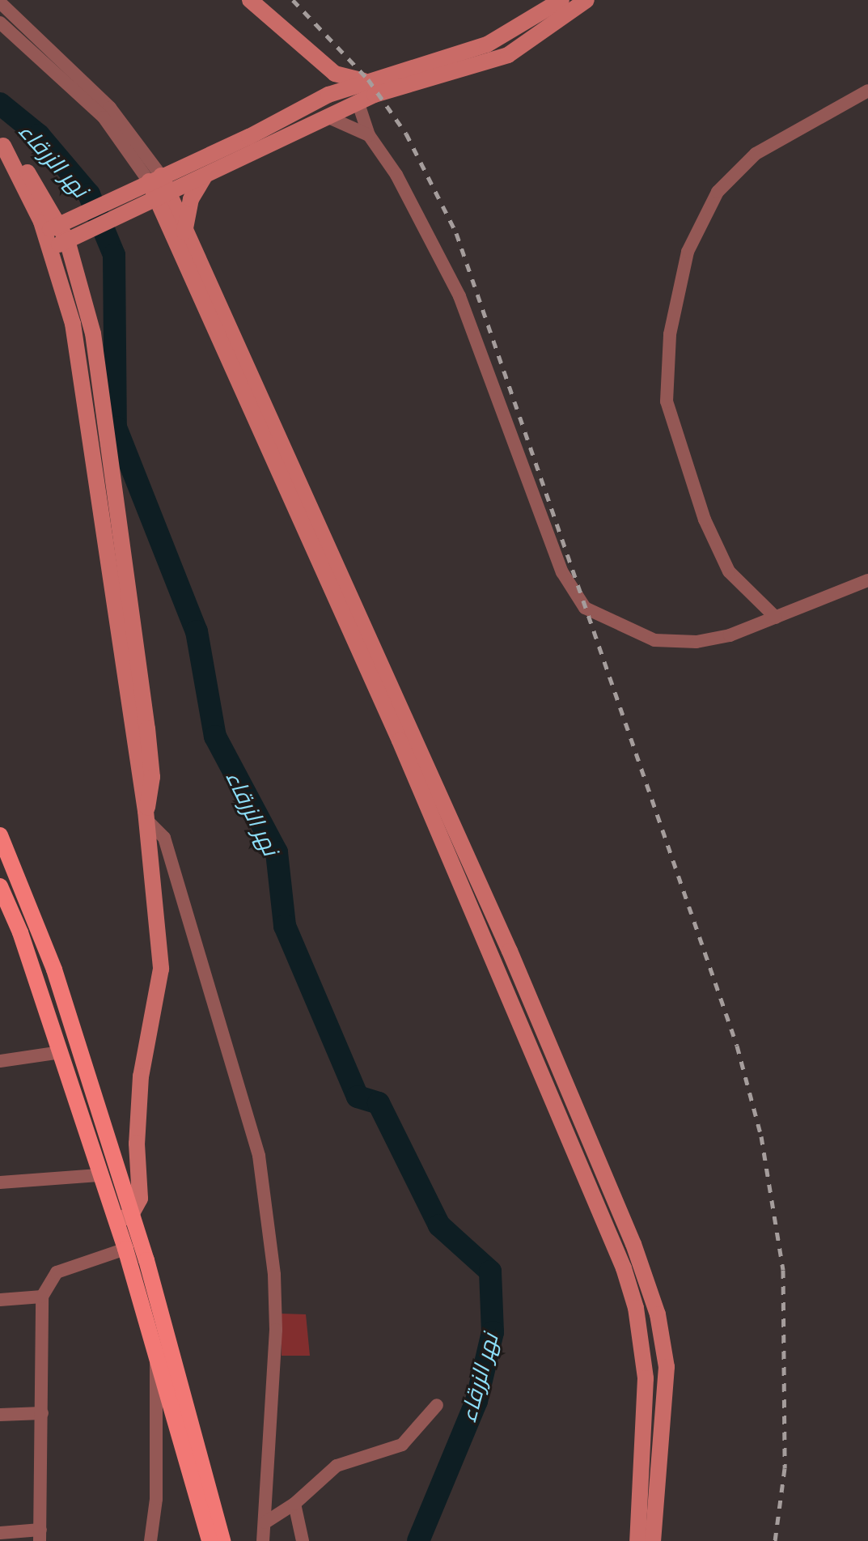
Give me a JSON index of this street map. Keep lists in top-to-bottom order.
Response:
{
  "water": ["نهر الزرقاء"]
}
